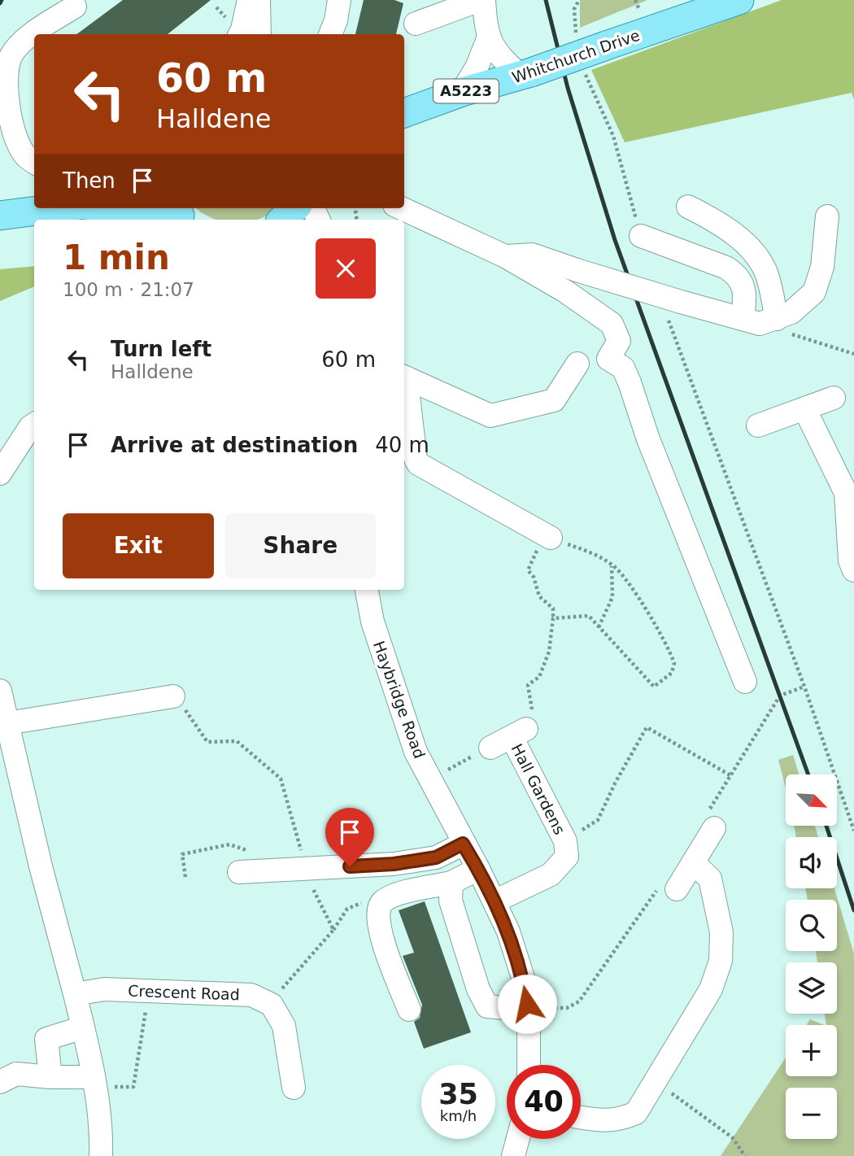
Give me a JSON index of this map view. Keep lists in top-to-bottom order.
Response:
{
  "streets": {
    "main road": ["Whitchurch Drive", "A5223"],
    "street": ["Haybridge Road", "Hall Gardens", "Crescent Road"]
  },
  "crossings": [
    ["Haybridge Road", "Hall Gardens"]
  ],
  "north": "bottom right",
  "page": {
    "turn": ["60 m", "Halldene"],
    "then": "Then",
    "heading": ["1 min", "100 m · 21:07"],
    "list": [
      {
        "name": "Turn left",
        "note": "Halldene",
        "value": "60 m"
      },
      {
        "name": "Arrive at destination",
        "value": "40 m"
      }
    ],
    "buttons": ["Exit", "Share"],
    "map_buttons": ["+", "−"],
    "speed": "35 km/h",
    "limit": "40"
  }
}
